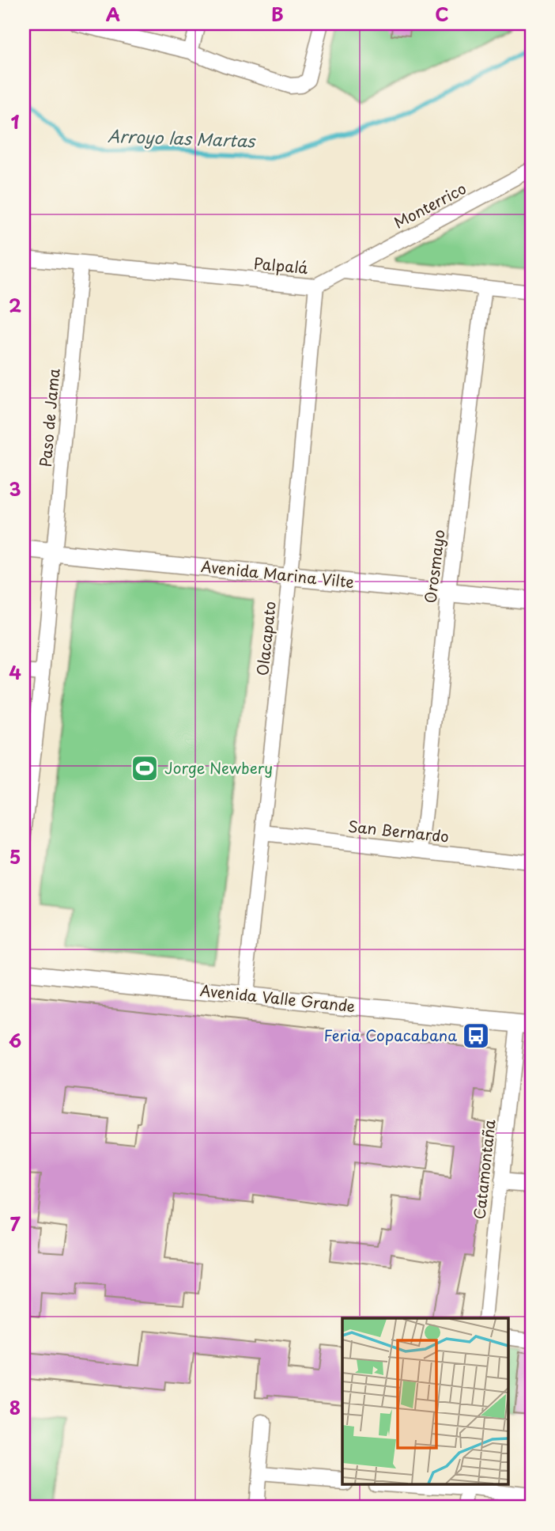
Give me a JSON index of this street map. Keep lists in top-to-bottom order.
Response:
{
  "streets": {
    "street": [
      "Monterrico",
      "Palpalá",
      "Paso de Jama",
      "Orosmayo",
      "Avenida Marina Vilte",
      "Olacapato",
      "San Bernardo",
      "Avenida Valle Grande",
      "Catamontaña"
    ]
  },
  "crossings": [
    ["Monterrico", "Palpalá"],
    ["Palpalá", "Paso de Jama"],
    ["Palpalá", "Olacapato"],
    ["Paso de Jama", "Avenida Marina Vilte"],
    ["Orosmayo", "Avenida Marina Vilte"],
    ["Orosmayo", "San Bernardo"],
    ["Avenida Marina Vilte", "Olacapato"],
    ["Olacapato", "San Bernardo"],
    ["Olacapato", "Avenida Valle Grande"],
    ["Avenida Valle Grande", "Catamontaña"]
  ],
  "water": ["Arroyo las Martas"],
  "places": {
    "sports": ["Jorge Newbery"],
    "bus stop": ["Feria Copacabana"]
  },
  "grid": {
    "columns": ["A", "B", "C"],
    "rows": [
      "1",
      "2",
      "3",
      "4",
      "5",
      "6",
      "7",
      "8"
    ]
  }
}
